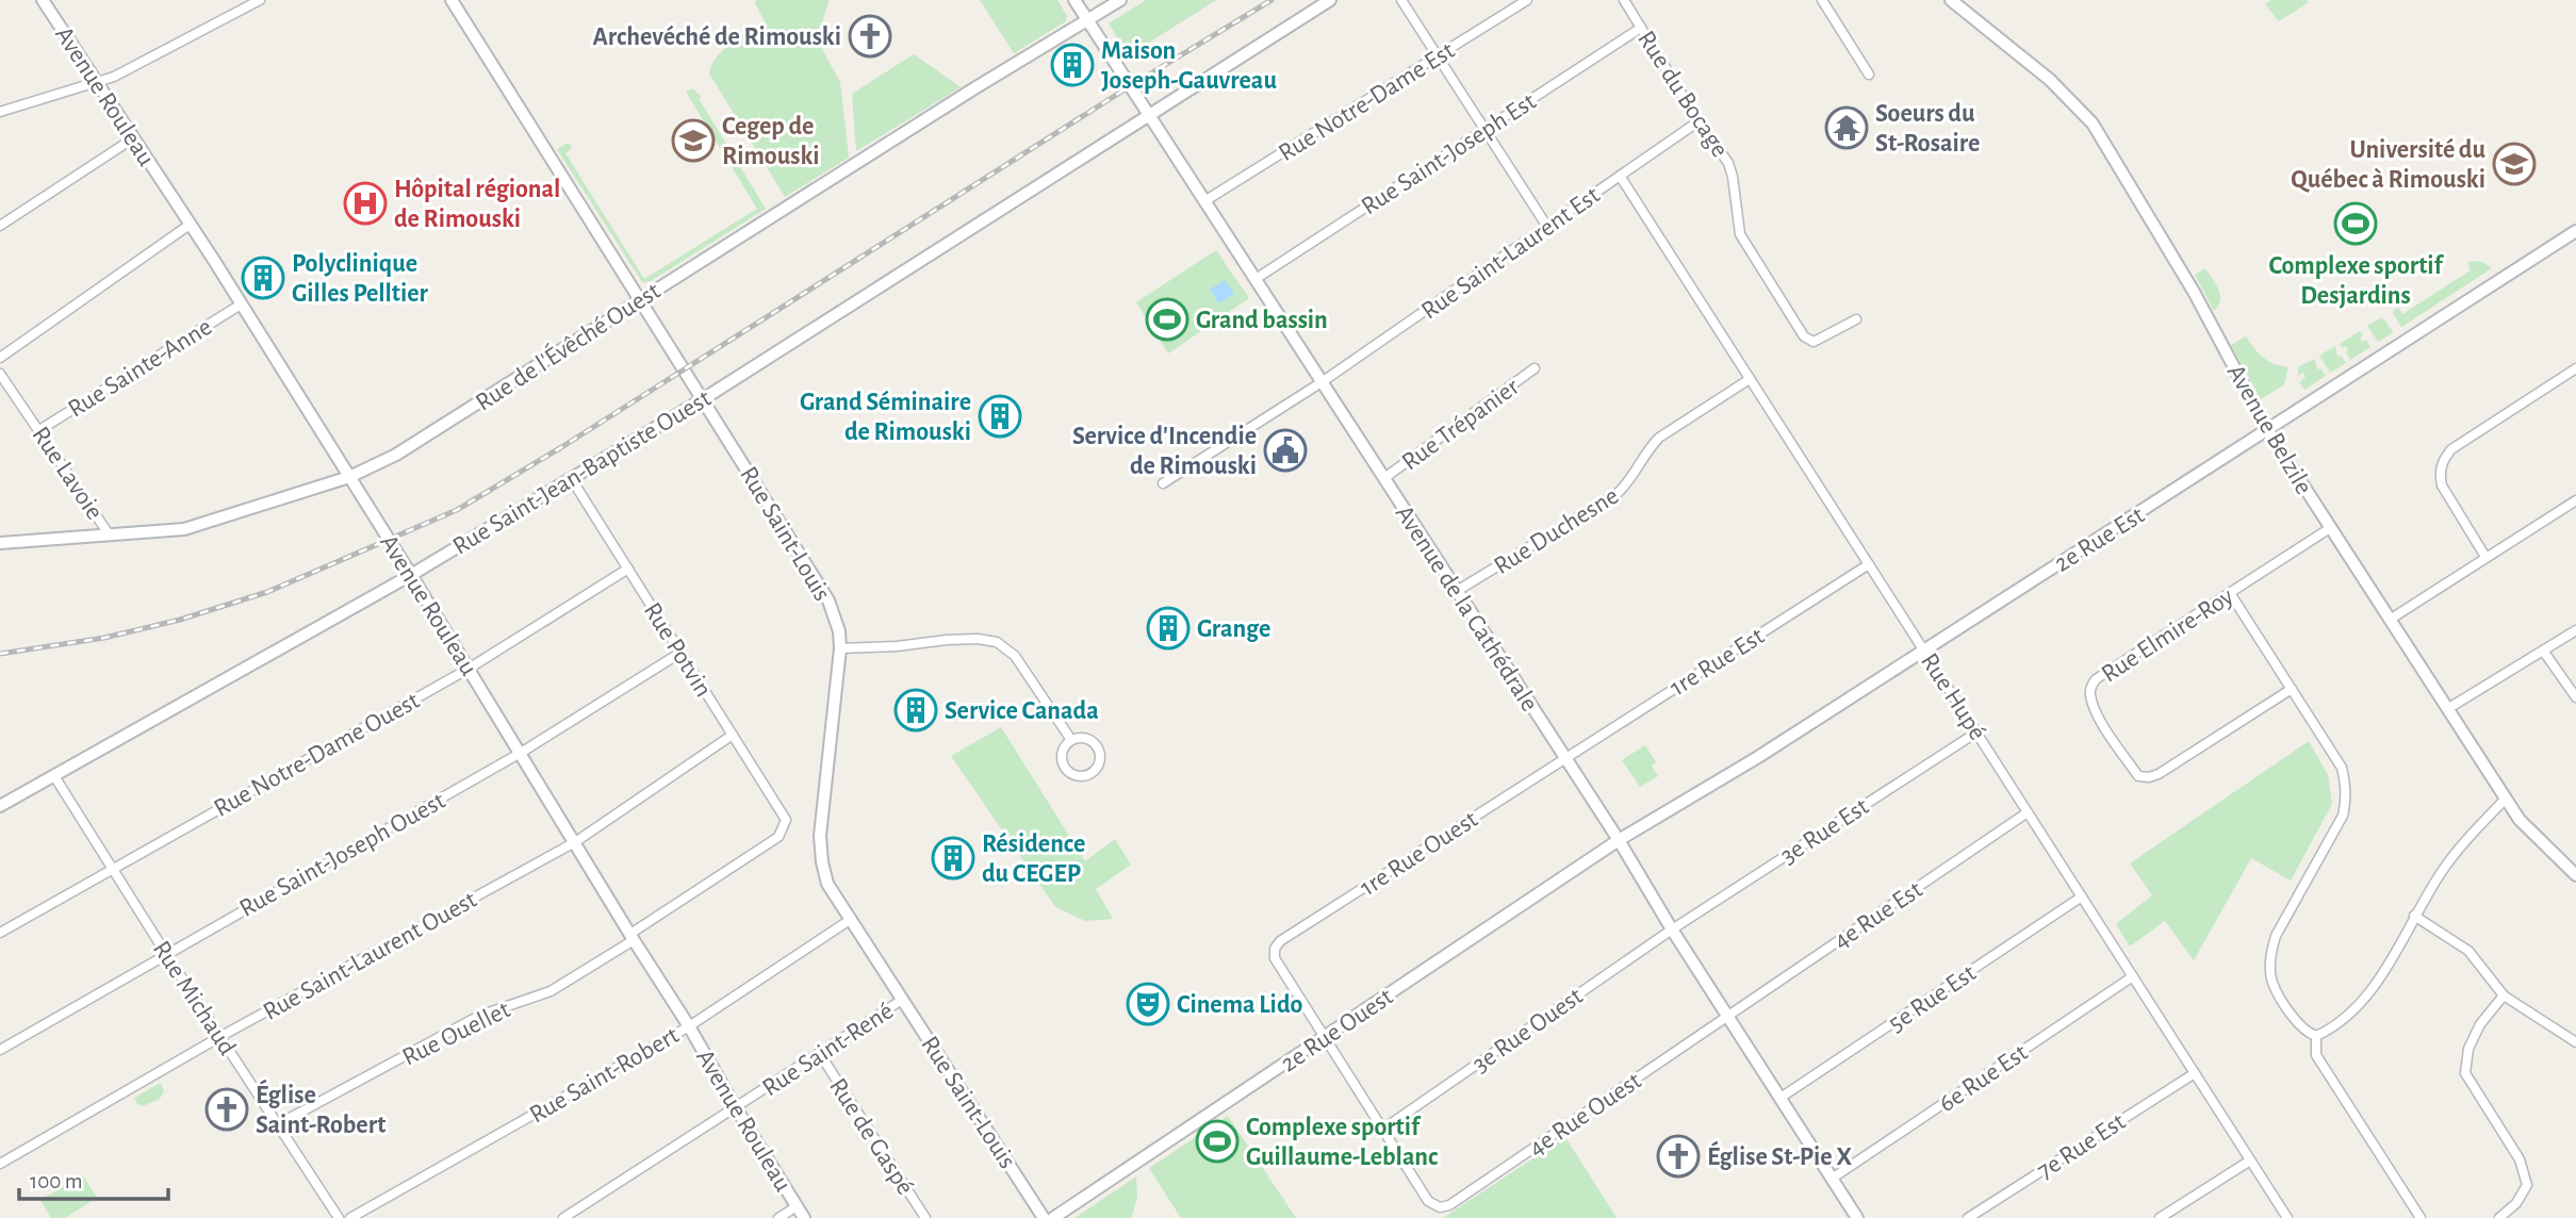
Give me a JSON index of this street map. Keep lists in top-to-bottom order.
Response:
{
  "streets": {
    "street": [
      "Rue du Bocage",
      "Avenue Rouleau",
      "Rue Notre-Dame Est",
      "Rue Saint-Joseph Est",
      "Rue Saint-Laurent Est",
      "Rue de l'Évêché Ouest",
      "Rue Sainte-Anne",
      "Rue Trépanier",
      "Avenue Belzile",
      "Rue Saint-Jean-Baptiste Ouest",
      "Rue Lavoie",
      "Rue Duchesne",
      "Rue Saint-Louis",
      "2e Rue Est",
      "Avenue de la Cathédrale",
      "Rue Elmire-Roy",
      "Rue Potvin",
      "1re Rue Est",
      "Rue Hupé",
      "Rue Notre-Dame Ouest",
      "3e Rue Est",
      "1re Rue Ouest",
      "Rue Saint-Joseph Ouest",
      "4e Rue Est",
      "Rue Saint-Laurent Ouest",
      "Rue Michaud",
      "5e Rue Est",
      "2e Rue Ouest",
      "3e Rue Ouest",
      "Rue Ouellet",
      "Rue Saint-René",
      "Rue Saint-Robert",
      "6e Rue Est",
      "4e Rue Ouest",
      "Rue de Gaspé",
      "7e Rue Est"
    ]
  },
  "crossings": [
    ["Rue du Bocage", "Rue Saint-Joseph Est"],
    ["Rue du Bocage", "Rue Saint-Laurent Est"],
    ["Avenue Rouleau", "Rue de l'Évêché Ouest"],
    ["Avenue Rouleau", "Rue Sainte-Anne"],
    ["Avenue Rouleau", "Rue Saint-Jean-Baptiste Ouest"],
    ["Avenue Rouleau", "Rue Notre-Dame Ouest"],
    ["Avenue Rouleau", "Rue Saint-Joseph Ouest"],
    ["Avenue Rouleau", "Rue Saint-Laurent Ouest"],
    ["Avenue Rouleau", "Rue Ouellet"],
    ["Avenue Rouleau", "Rue Saint-René"],
    ["Avenue Rouleau", "Rue Saint-Robert"],
    ["Rue Notre-Dame Est", "Avenue de la Cathédrale"],
    ["Rue Saint-Joseph Est", "Avenue de la Cathédrale"],
    ["Rue Saint-Laurent Est", "Avenue de la Cathédrale"],
    ["Rue Saint-Laurent Est", "Rue Hupé"],
    ["Rue de l'Évêché Ouest", "Rue Lavoie"],
    ["Rue de l'Évêché Ouest", "Rue Saint-Louis"],
    ["Rue de l'Évêché Ouest", "Avenue de la Cathédrale"],
    ["Rue Sainte-Anne", "Rue Lavoie"],
    ["Rue Trépanier", "Avenue de la Cathédrale"],
    ["Avenue Belzile", "2e Rue Est"],
    ["Avenue Belzile", "Rue Elmire-Roy"],
    ["Rue Saint-Jean-Baptiste Ouest", "Rue Saint-Louis"],
    ["Rue Saint-Jean-Baptiste Ouest", "Avenue de la Cathédrale"],
    ["Rue Saint-Jean-Baptiste Ouest", "Rue Potvin"],
    ["Rue Saint-Jean-Baptiste Ouest", "Rue Michaud"],
    ["Rue Duchesne", "Avenue de la Cathédrale"],
    ["Rue Duchesne", "Rue Hupé"],
    ["Rue Saint-Louis", "Rue Saint-René"],
    ["Rue Saint-Louis", "Rue Saint-Robert"],
    ["2e Rue Est", "Avenue de la Cathédrale"],
    ["2e Rue Est", "Rue Hupé"],
    ["2e Rue Est", "2e Rue Ouest"],
    ["Avenue de la Cathédrale", "1re Rue Est"],
    ["Avenue de la Cathédrale", "3e Rue Est"],
    ["Avenue de la Cathédrale", "1re Rue Ouest"],
    ["Avenue de la Cathédrale", "4e Rue Est"],
    ["Avenue de la Cathédrale", "5e Rue Est"],
    ["Avenue de la Cathédrale", "2e Rue Ouest"],
    ["Avenue de la Cathédrale", "3e Rue Ouest"],
    ["Avenue de la Cathédrale", "6e Rue Est"],
    ["Avenue de la Cathédrale", "4e Rue Ouest"],
    ["Rue Potvin", "Rue Notre-Dame Ouest"],
    ["Rue Potvin", "Rue Saint-Joseph Ouest"],
    ["Rue Potvin", "Rue Saint-Laurent Ouest"],
    ["Rue Potvin", "Rue Ouellet"],
    ["1re Rue Est", "Rue Hupé"],
    ["1re Rue Est", "1re Rue Ouest"],
    ["Rue Hupé", "3e Rue Est"],
    ["Rue Hupé", "4e Rue Est"],
    ["Rue Hupé", "5e Rue Est"],
    ["Rue Hupé", "6e Rue Est"],
    ["Rue Hupé", "7e Rue Est"],
    ["Rue Notre-Dame Ouest", "Rue Michaud"],
    ["3e Rue Est", "3e Rue Ouest"],
    ["1re Rue Ouest", "2e Rue Ouest"],
    ["Rue Saint-Joseph Ouest", "Rue Michaud"],
    ["4e Rue Est", "4e Rue Ouest"],
    ["Rue Saint-Laurent Ouest", "Rue Michaud"],
    ["Rue Michaud", "Rue Ouellet"],
    ["3e Rue Ouest", "4e Rue Ouest"],
    ["Rue Saint-René", "Rue de Gaspé"]
  ],
  "places": {
    "church": ["Archevéché de Rimouski", "Église Saint-Robert", "Église St-Pie X"],
    "building": [
      "Maison Joseph-Gauvreau",
      "Polyclinique Gilles Pelltier",
      "Grand Séminaire de Rimouski",
      "Grange",
      "Service Canada",
      "Résidence du CEGEP"
    ],
    "temple": ["Soeurs du St-Rosaire"],
    "school or university": ["Cegep de Rimouski", "Université du Québec à Rimouski"],
    "hospital": ["Hôpital régional de Rimouski"],
    "sports": ["Complexe sportif Desjardins", "Grand bassin", "Complexe sportif Guillaume-Leblanc"],
    "public building": ["Service d'Incendie de Rimouski"],
    "theatre": ["Cinema Lido"]
  },
  "scale_bar": "100 m"
}
